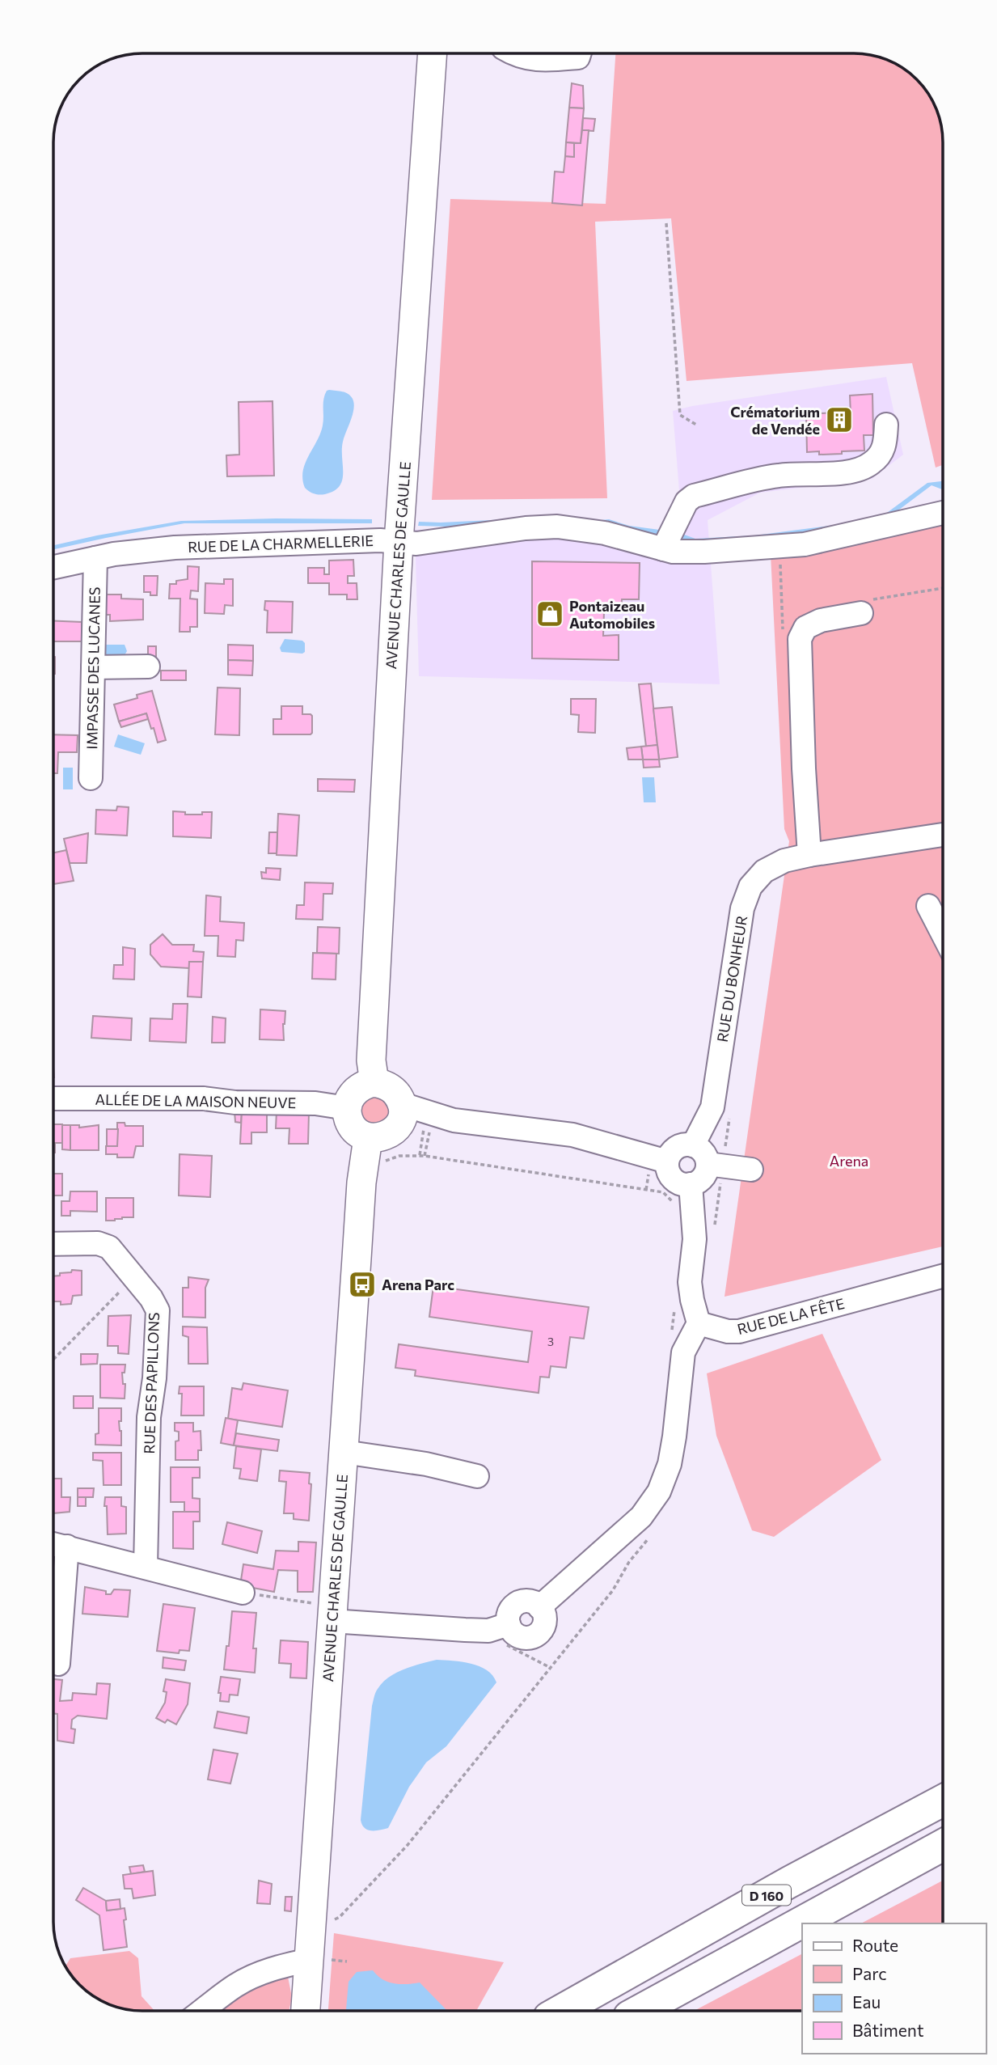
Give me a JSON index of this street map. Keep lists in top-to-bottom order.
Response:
{
  "streets": {
    "highway": ["D 160"],
    "main road": ["AVENUE CHARLES DE GAULLE"],
    "street": [
      "RUE DE LA CHARMELLERIE",
      "IMPASSE DES LUCANES",
      "RUE DU BONHEUR",
      "ALLÉE DE LA MAISON NEUVE",
      "RUE DE LA FÊTE",
      "RUE DES PAPILLONS"
    ]
  },
  "crossings": [
    ["RUE DE LA CHARMELLERIE", "AVENUE CHARLES DE GAULLE"],
    ["RUE DE LA CHARMELLERIE", "IMPASSE DES LUCANES"],
    ["AVENUE CHARLES DE GAULLE", "ALLÉE DE LA MAISON NEUVE"]
  ],
  "parks": ["Arena"],
  "places": {
    "building": ["Crématorium de Vendée"],
    "shop": ["Pontaizeau Automobiles"],
    "bus stop": ["Arena Parc"]
  },
  "house_numbers": ["3"],
  "legend": [
    "Route",
    "Parc",
    "Eau",
    "Bâtiment"
  ]
}
